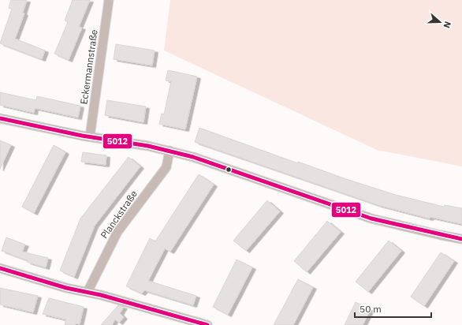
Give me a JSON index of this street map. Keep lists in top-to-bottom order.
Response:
{
  "streets": {
    "street": ["Eckermannstraße", "Planckstraße"]
  },
  "lines": ["transit line 5012"],
  "scale_bar": "50 m",
  "north": "right"
}
